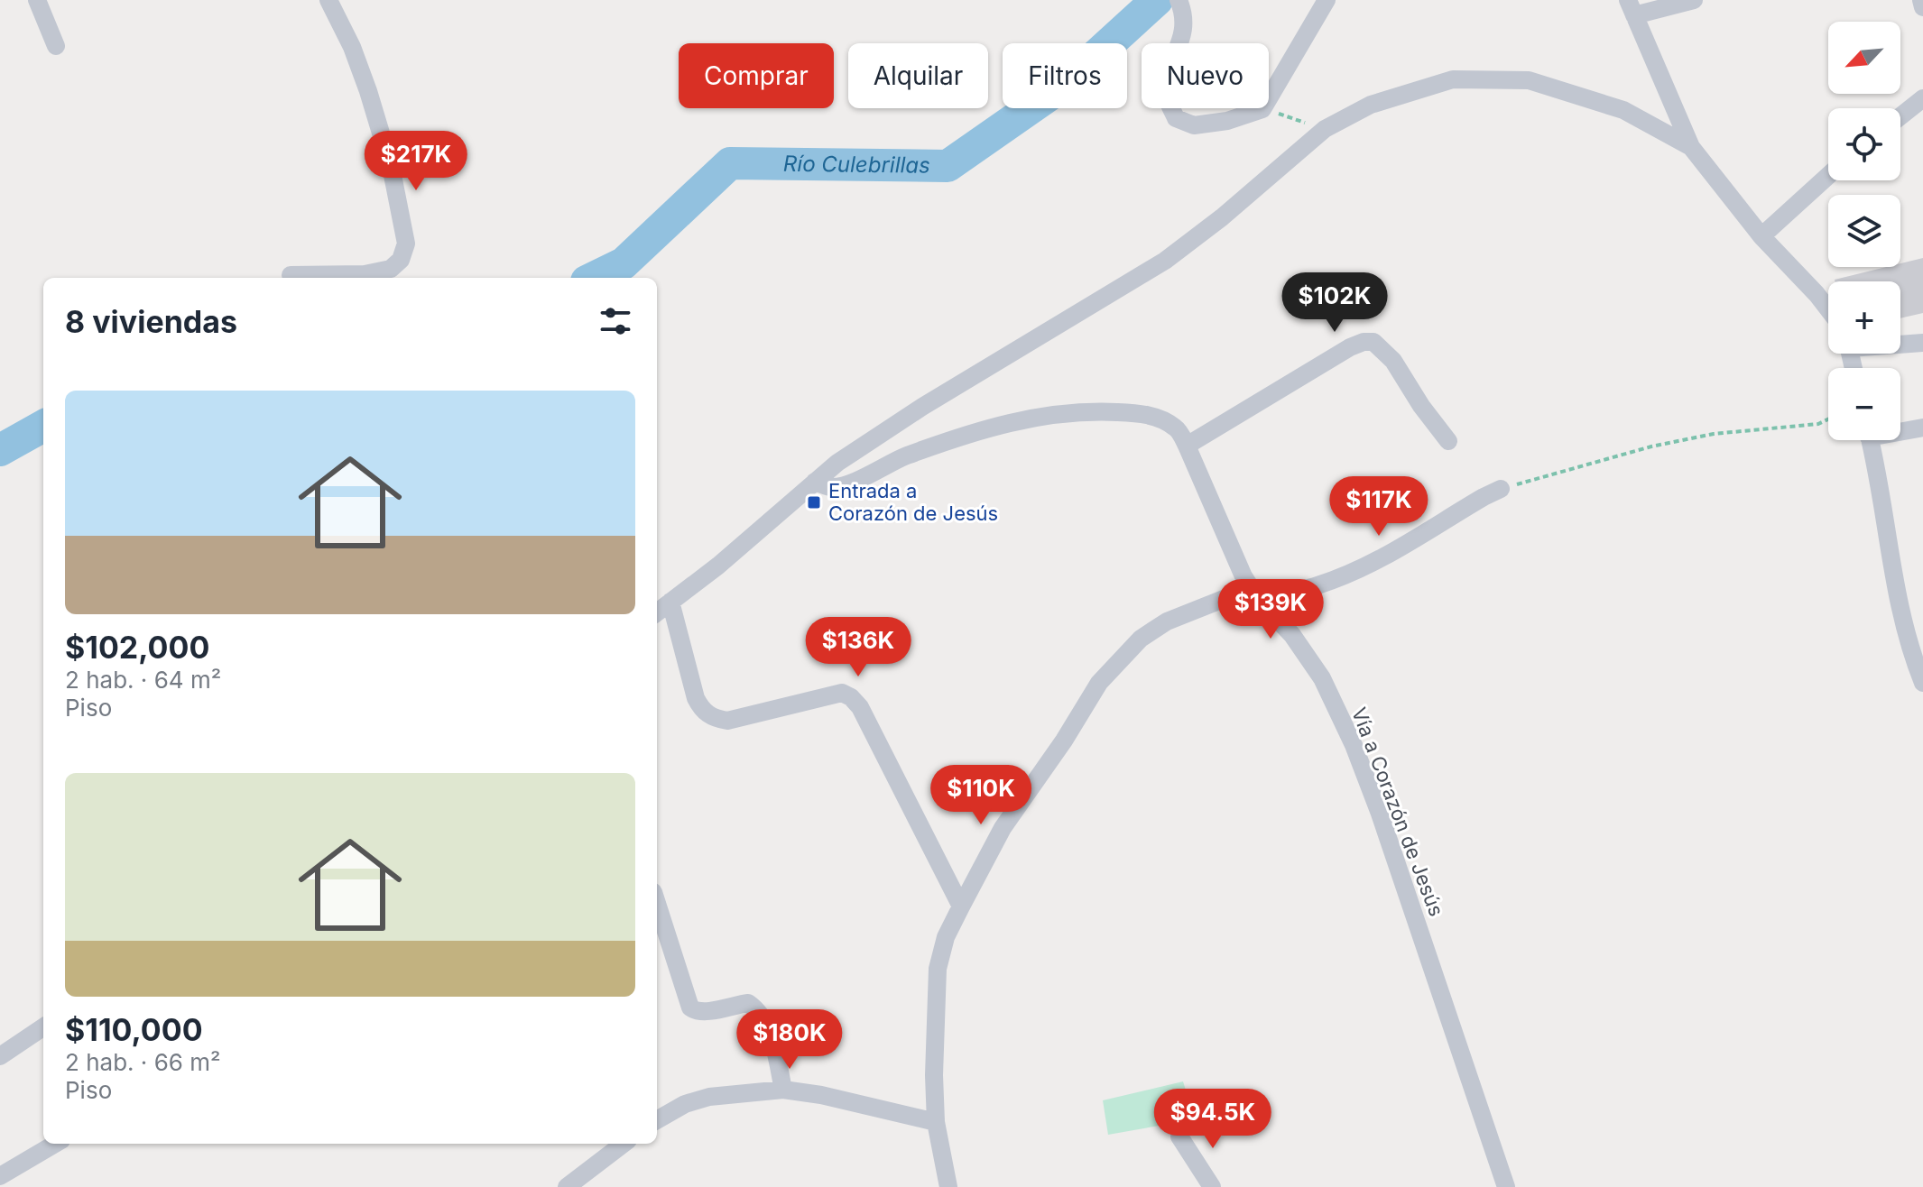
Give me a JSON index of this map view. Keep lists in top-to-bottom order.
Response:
{
  "streets": {
    "street": ["Vía a Corazón de Jesús"]
  },
  "water": ["Río Culebrillas"],
  "places": {
    "transit": ["Entrada a Corazón de Jesús"]
  },
  "north": "bottom left",
  "page": {
    "map_buttons": ["+", "−"],
    "chip": [
      "Comprar",
      "Alquilar",
      "Filtros",
      "Nuevo"
    ],
    "price": [
      "$217K",
      "$102K",
      "$117K",
      "$139K",
      "$136K",
      "$110K",
      "$180K",
      "$94.5K"
    ],
    "heading": "8 viviendas",
    "list": [
      {
        "name": "$102,000",
        "note": "2 hab. · 64 m² · Piso"
      },
      {
        "name": "$110,000",
        "note": "2 hab. · 66 m² · Piso"
      }
    ]
  }
}
